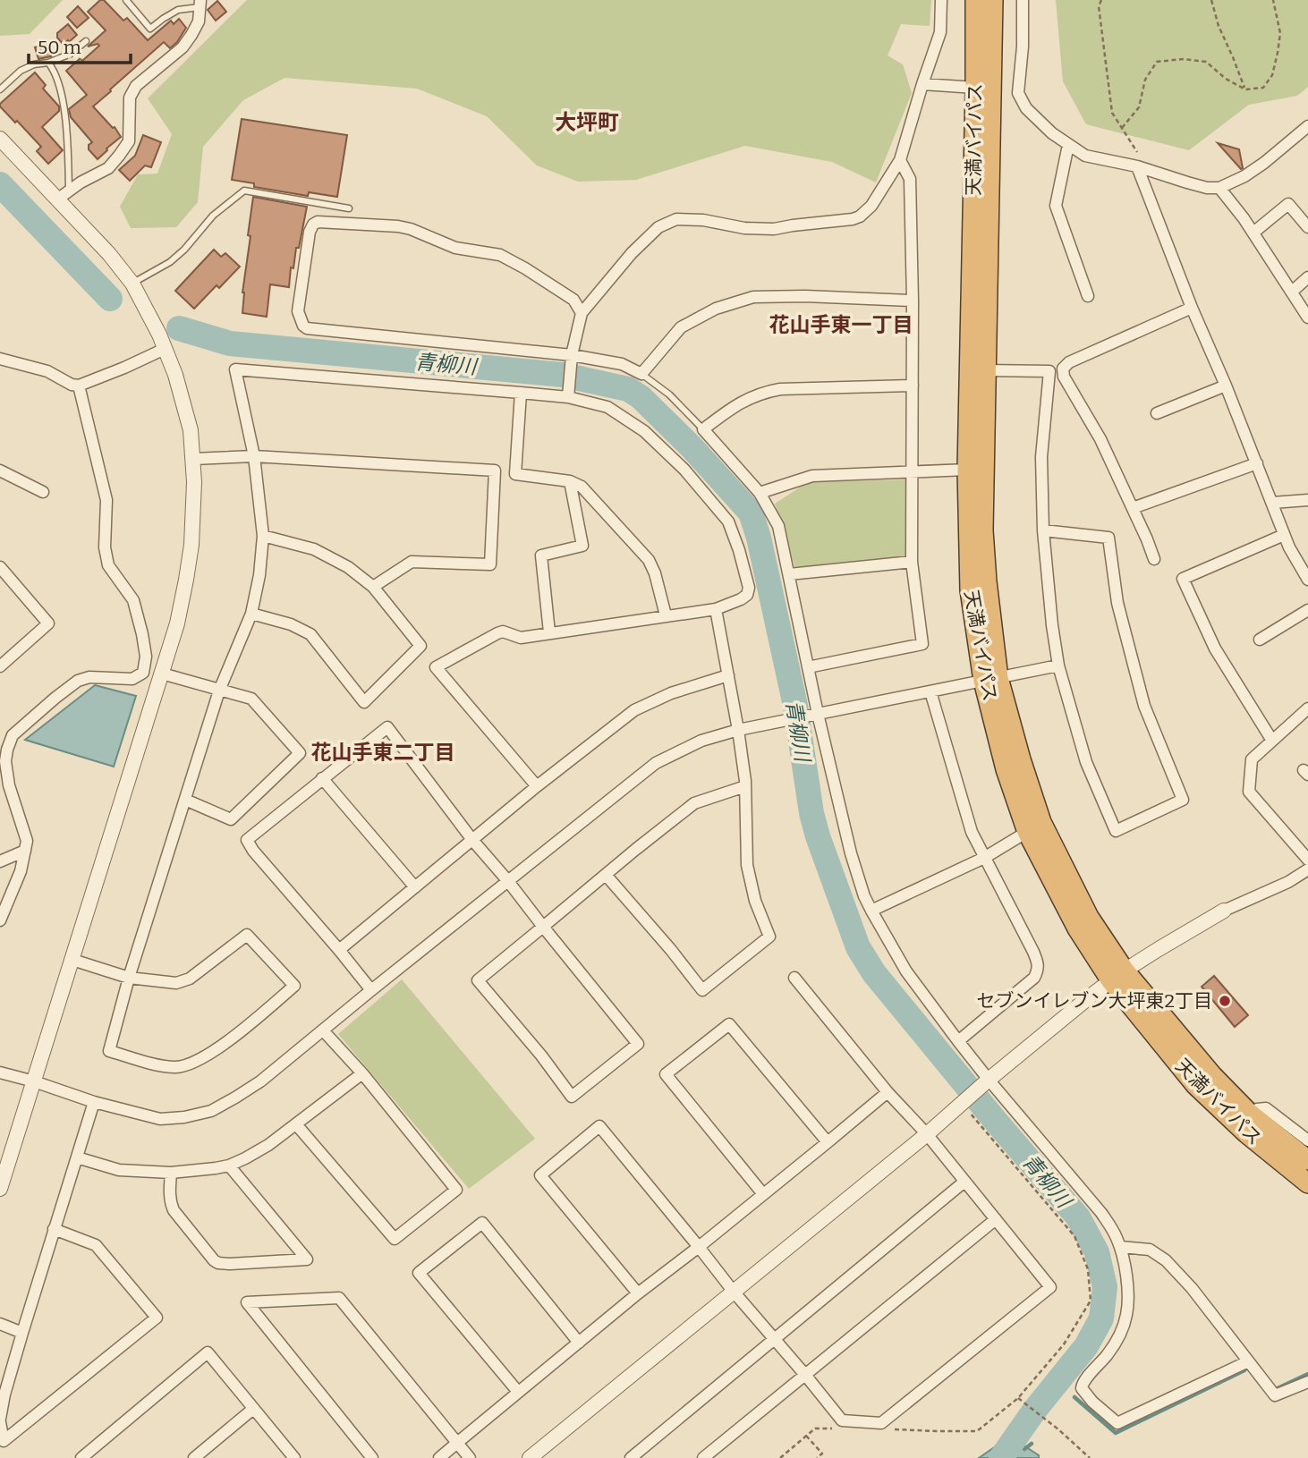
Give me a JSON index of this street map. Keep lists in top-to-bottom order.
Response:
{
  "streets": {
    "highway": ["天満バイパス"]
  },
  "districts": ["大坪町", "花山手東一丁目", "花山手東二丁目"],
  "water": ["青柳川"],
  "places": ["セブンイレブン大坪東2丁目"],
  "scale_bar": "50 m"
}
